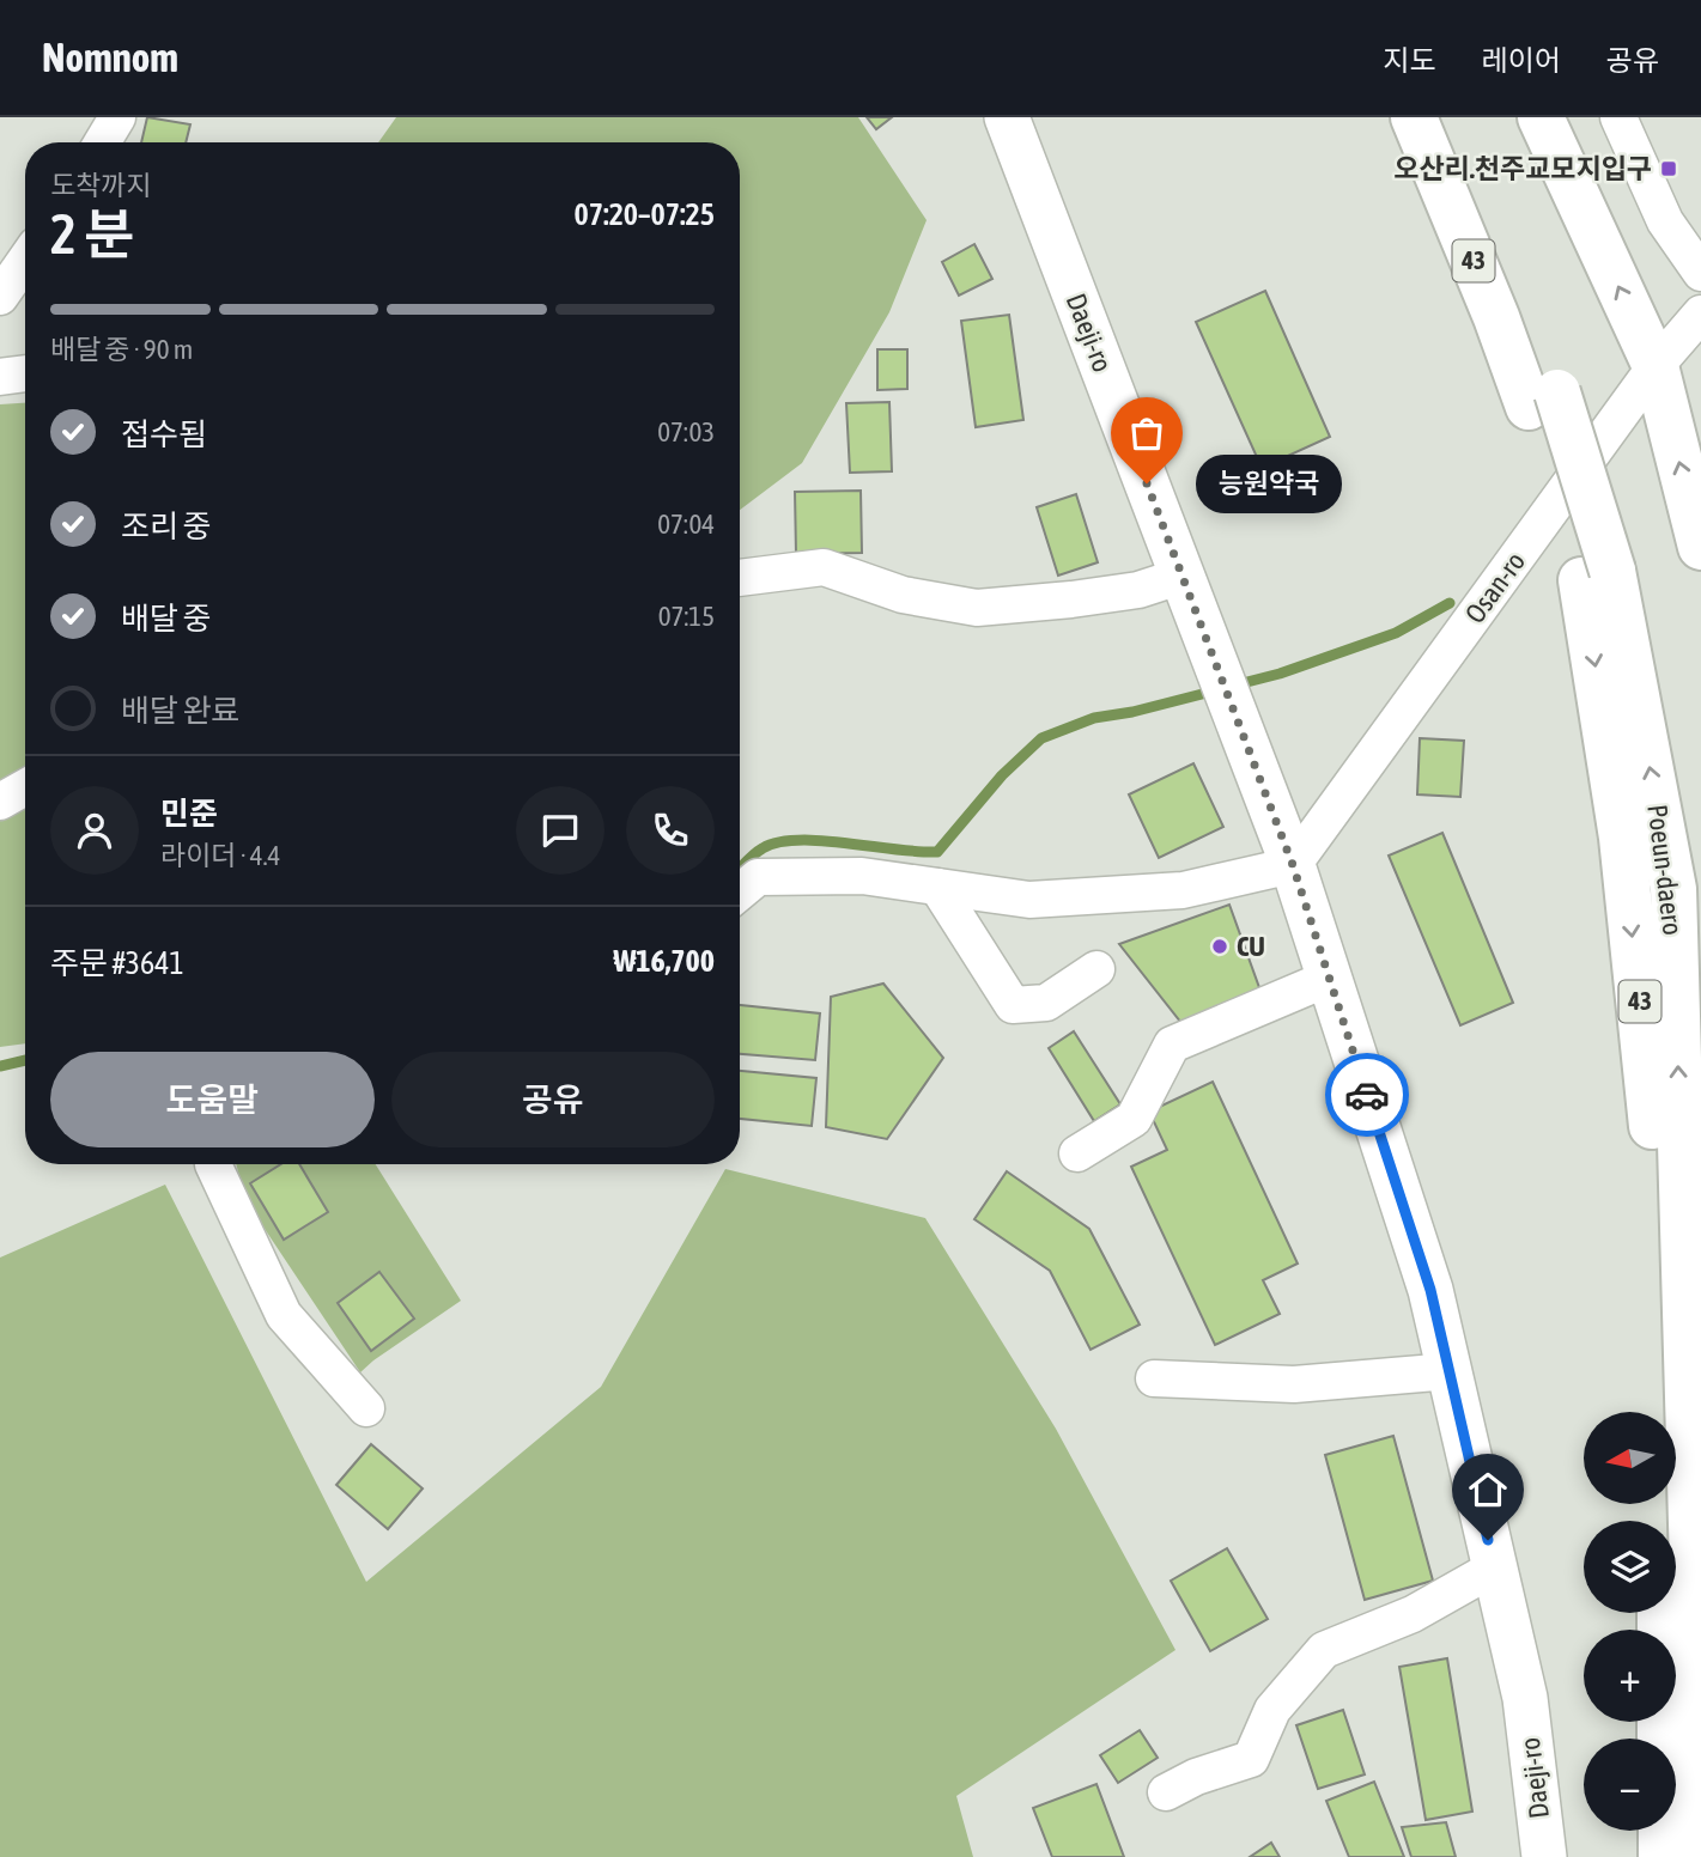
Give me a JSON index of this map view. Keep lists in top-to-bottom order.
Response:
{
  "streets": {
    "highway": ["43", "Poeun-daero"],
    "main road": ["Daeji-ro"],
    "street": ["Osan-ro"]
  },
  "crossings": [
    ["Daeji-ro", "Osan-ro"]
  ],
  "places": {
    "transit": ["오산리.천주교모지입구"],
    "other": ["능원약국", "CU"]
  },
  "north": "left",
  "page": {
    "header": "Nomnom",
    "nav": ["지도", "레이어", "공유"],
    "heading": ["2 분", "도착까지", "07:20–07:25"],
    "panel": [
      "민준",
      "라이더 · 4.4",
      "주문 #3641",
      "₩16,700"
    ],
    "bar": "배달 중 · 90 m",
    "list": [
      ["접수됨", "07:03"],
      ["조리 중", "07:04"],
      ["배달 중", "07:15"],
      "배달 완료"
    ],
    "bubble": "능원약국",
    "buttons": ["도움말", "공유"],
    "map_buttons": ["+", "−"]
  }
}
